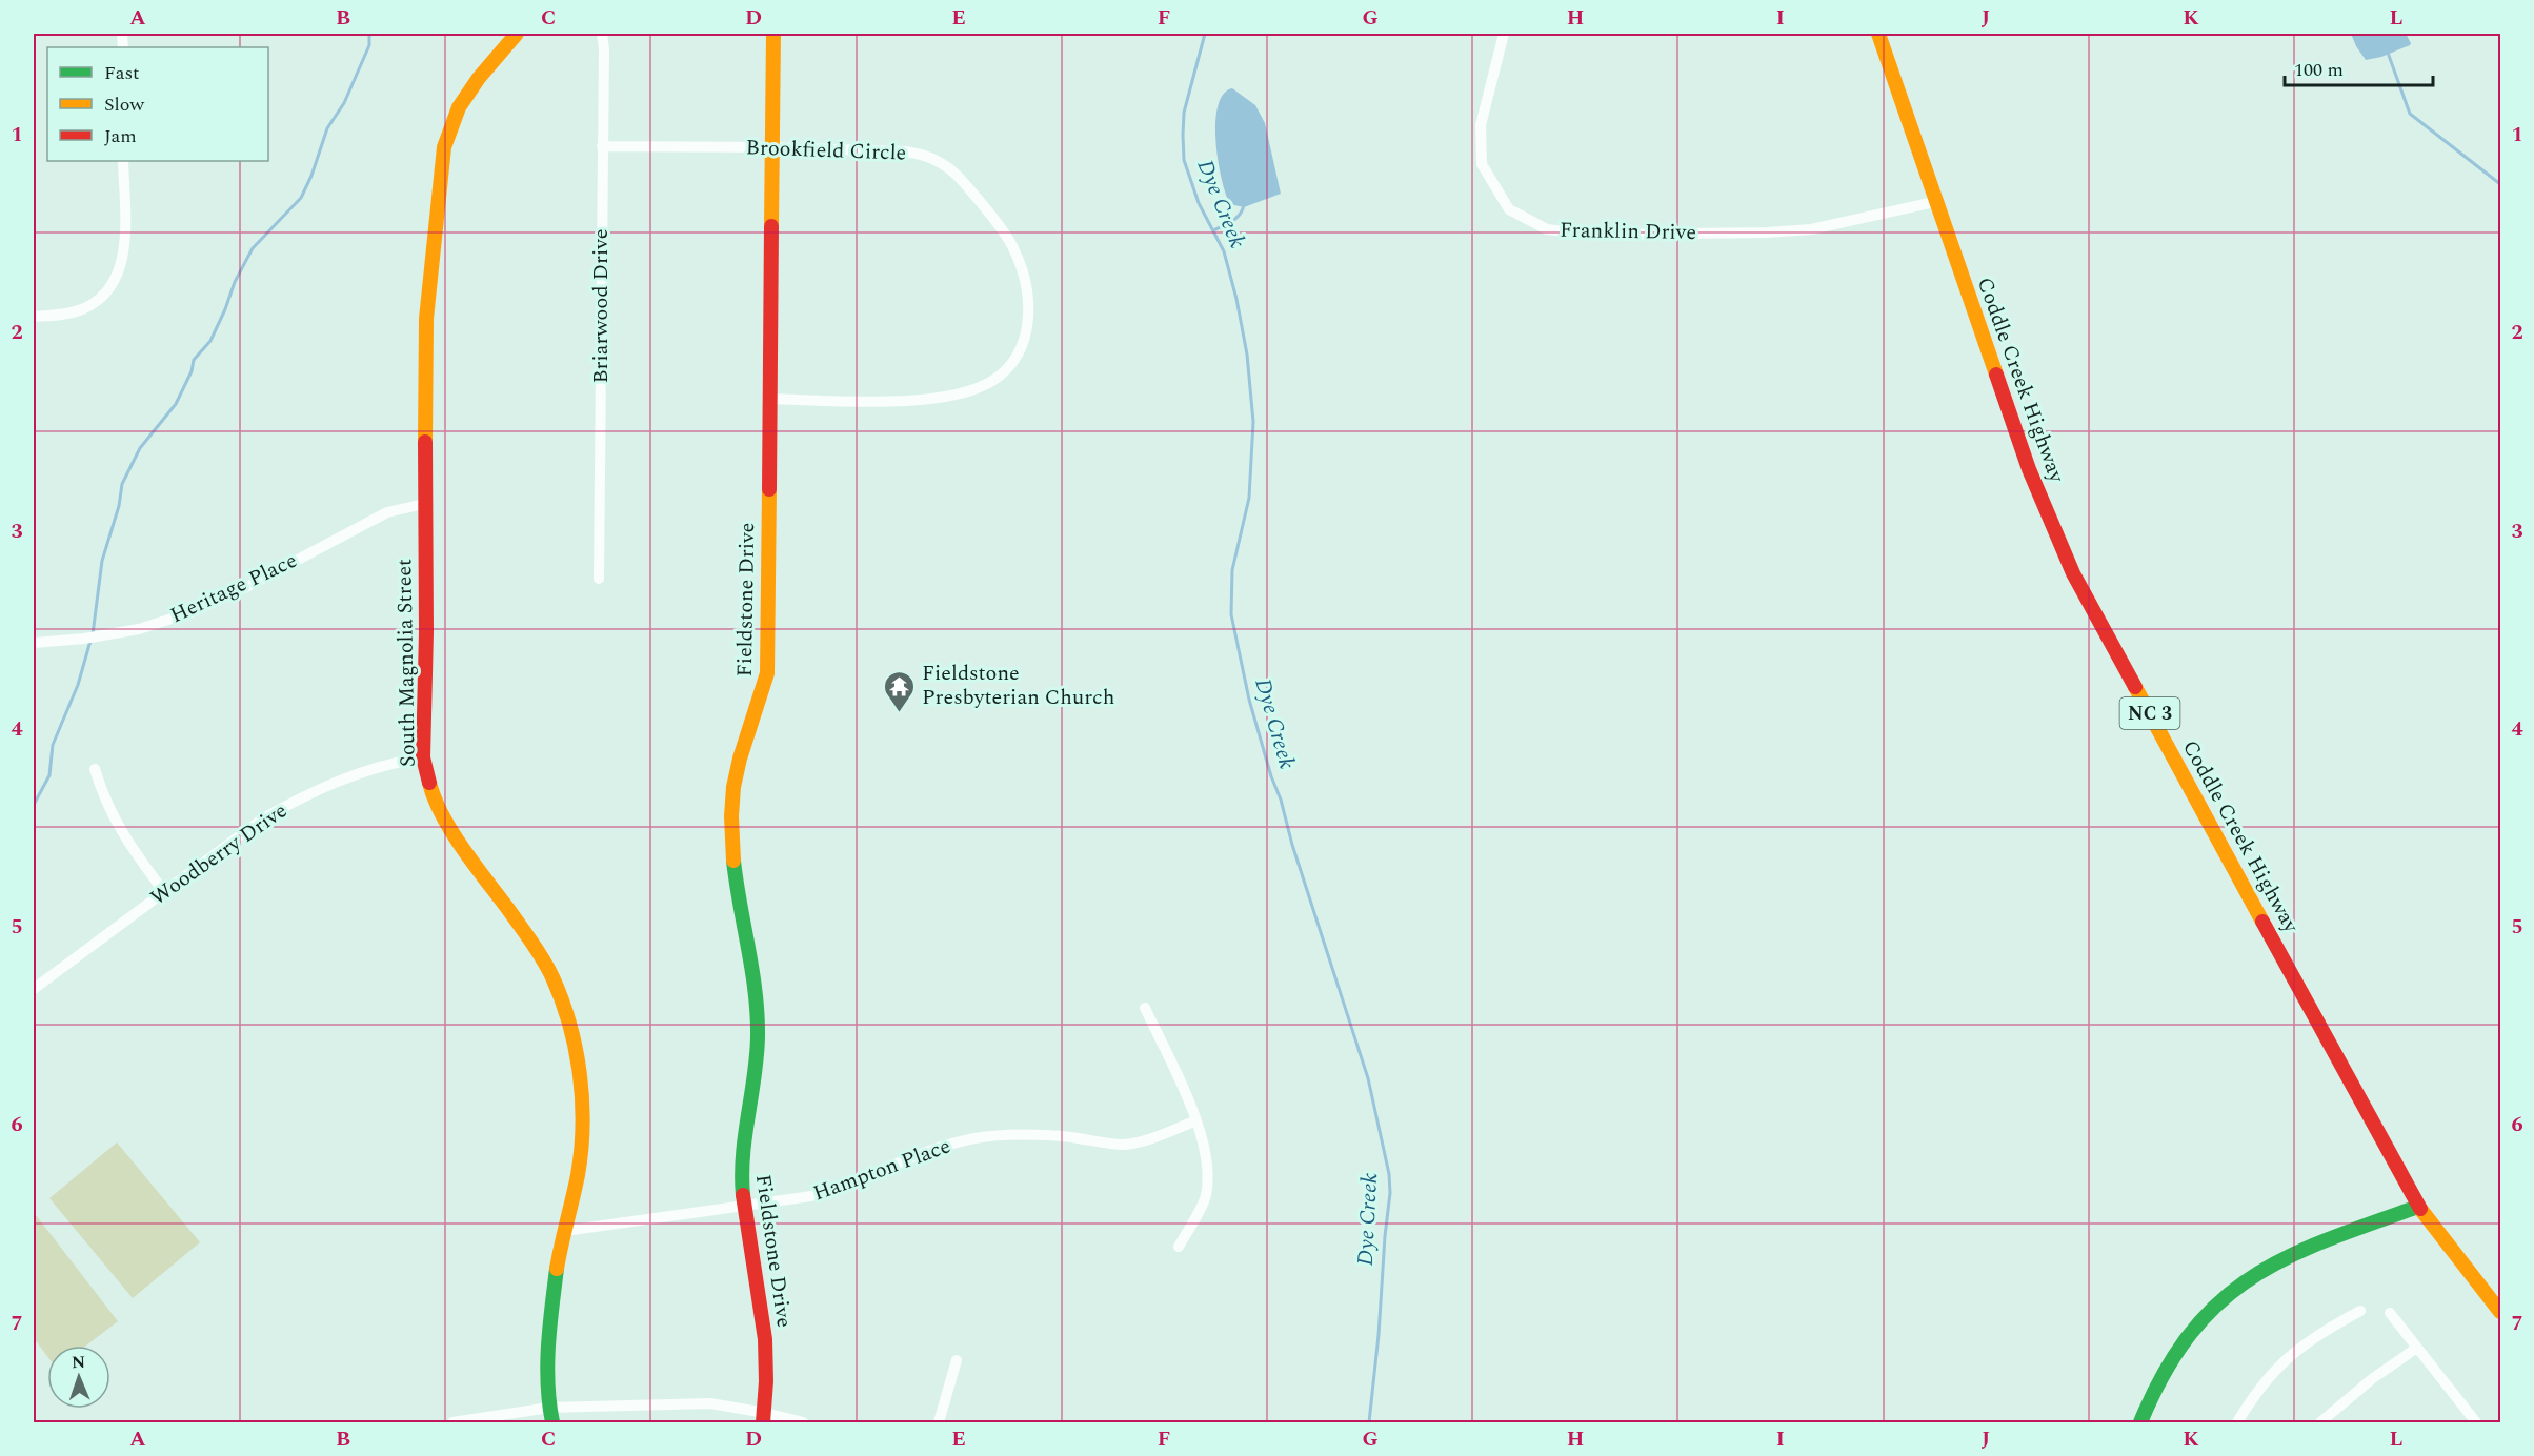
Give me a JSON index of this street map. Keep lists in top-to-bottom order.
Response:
{
  "streets": {
    "street": [
      "Brookfield Circle",
      "Franklin Drive",
      "Briarwood Drive",
      "Coddle Creek Highway",
      "Heritage Place",
      "Fieldstone Drive",
      "South Magnolia Street",
      "NC 3",
      "Woodberry Drive",
      "Hampton Place"
    ]
  },
  "crossings": [
    ["Brookfield Circle", "Briarwood Drive"],
    ["Brookfield Circle", "Fieldstone Drive"],
    ["Franklin Drive", "Coddle Creek Highway"],
    ["Heritage Place", "South Magnolia Street"],
    ["Fieldstone Drive", "Hampton Place"],
    ["South Magnolia Street", "Woodberry Drive"],
    ["South Magnolia Street", "Hampton Place"]
  ],
  "water": ["Dye Creek"],
  "places": {
    "temple": ["Fieldstone Presbyterian Church"]
  },
  "legend": ["Fast", "Slow", "Jam"],
  "scale_bar": "100 m",
  "north": "top",
  "grid": {
    "columns": [
      "A",
      "B",
      "C",
      "D",
      "E",
      "F",
      "G",
      "H",
      "I",
      "J",
      "K",
      "L"
    ],
    "rows": [
      "1",
      "2",
      "3",
      "4",
      "5",
      "6",
      "7"
    ]
  }
}
